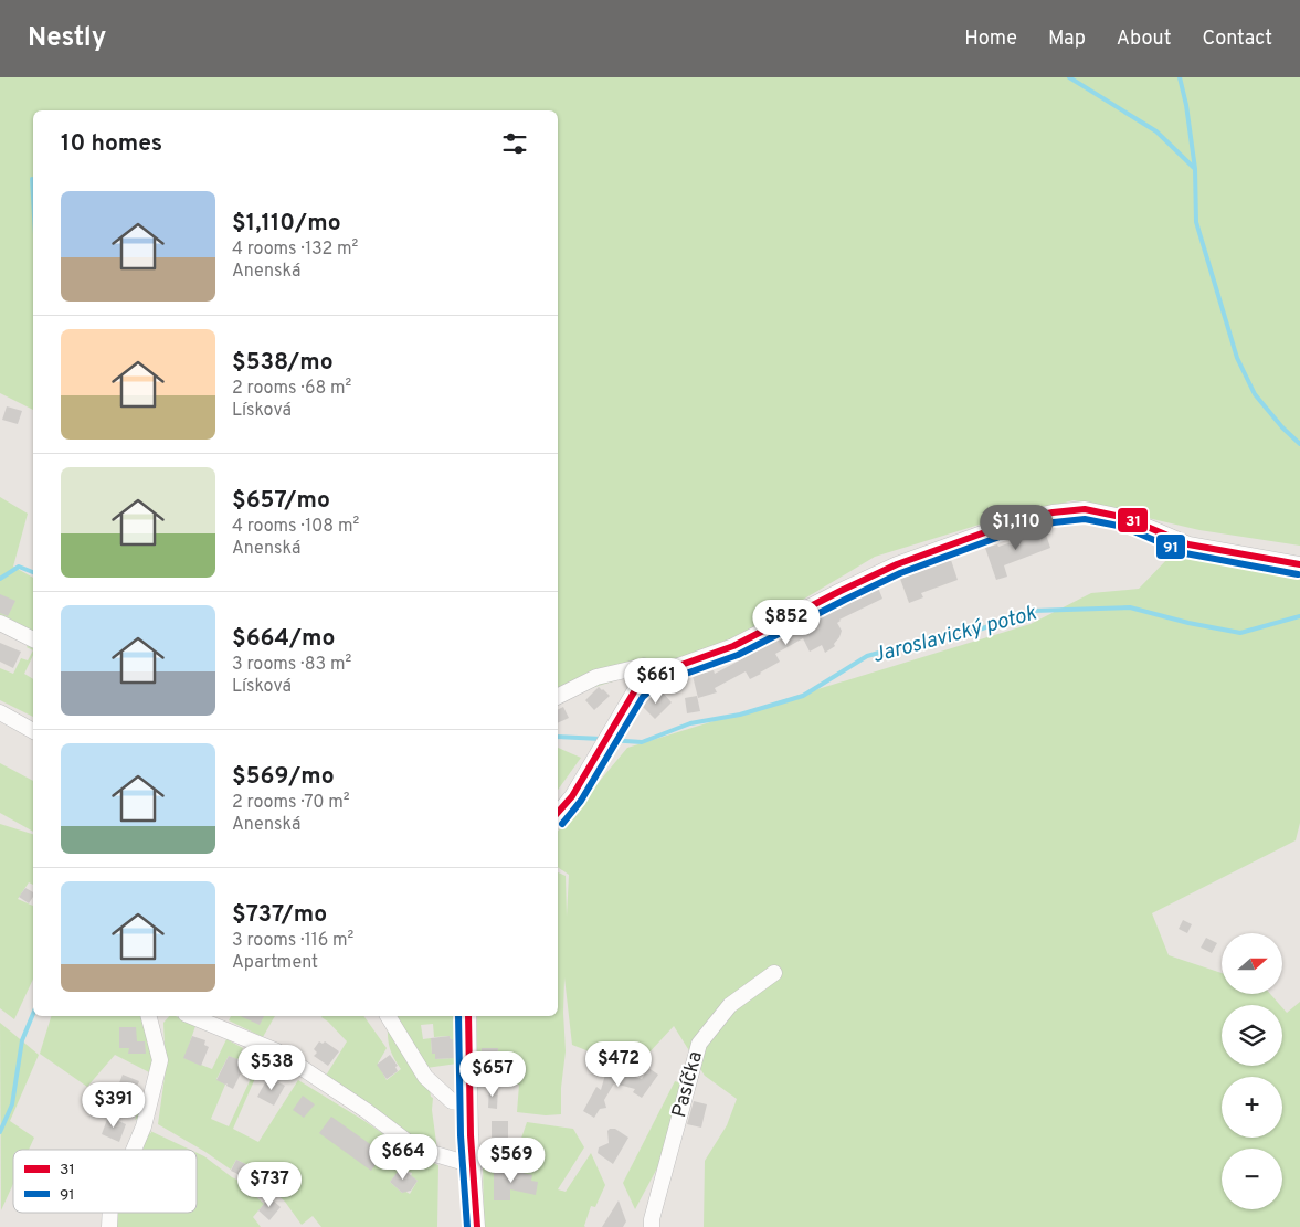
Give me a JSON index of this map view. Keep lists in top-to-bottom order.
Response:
{
  "streets": {
    "street": ["Pasíčka"]
  },
  "water": ["Jaroslavický potok"],
  "lines": ["transit line 31", "transit line 91"],
  "legend": ["31", "91"],
  "north": "right",
  "page": {
    "header": "Nestly",
    "nav": [
      "Home",
      "Map",
      "About",
      "Contact"
    ],
    "heading": "10 homes",
    "list": [
      {
        "name": "$1,110/mo",
        "note": "4 rooms · 132 m² · Anenská"
      },
      {
        "name": "$538/mo",
        "note": "2 rooms · 68 m² · Lísková"
      },
      {
        "name": "$657/mo",
        "note": "4 rooms · 108 m² · Anenská"
      },
      {
        "name": "$664/mo",
        "note": "3 rooms · 83 m² · Lísková"
      },
      {
        "name": "$569/mo",
        "note": "2 rooms · 70 m² · Anenská"
      },
      {
        "name": "$737/mo",
        "note": "3 rooms · 116 m² · Apartment"
      }
    ],
    "price": [
      "$1,110",
      "$852",
      "$661",
      "$472",
      "$538",
      "$657",
      "$391",
      "$664",
      "$569",
      "$737"
    ],
    "map_buttons": ["+", "−"]
  }
}
